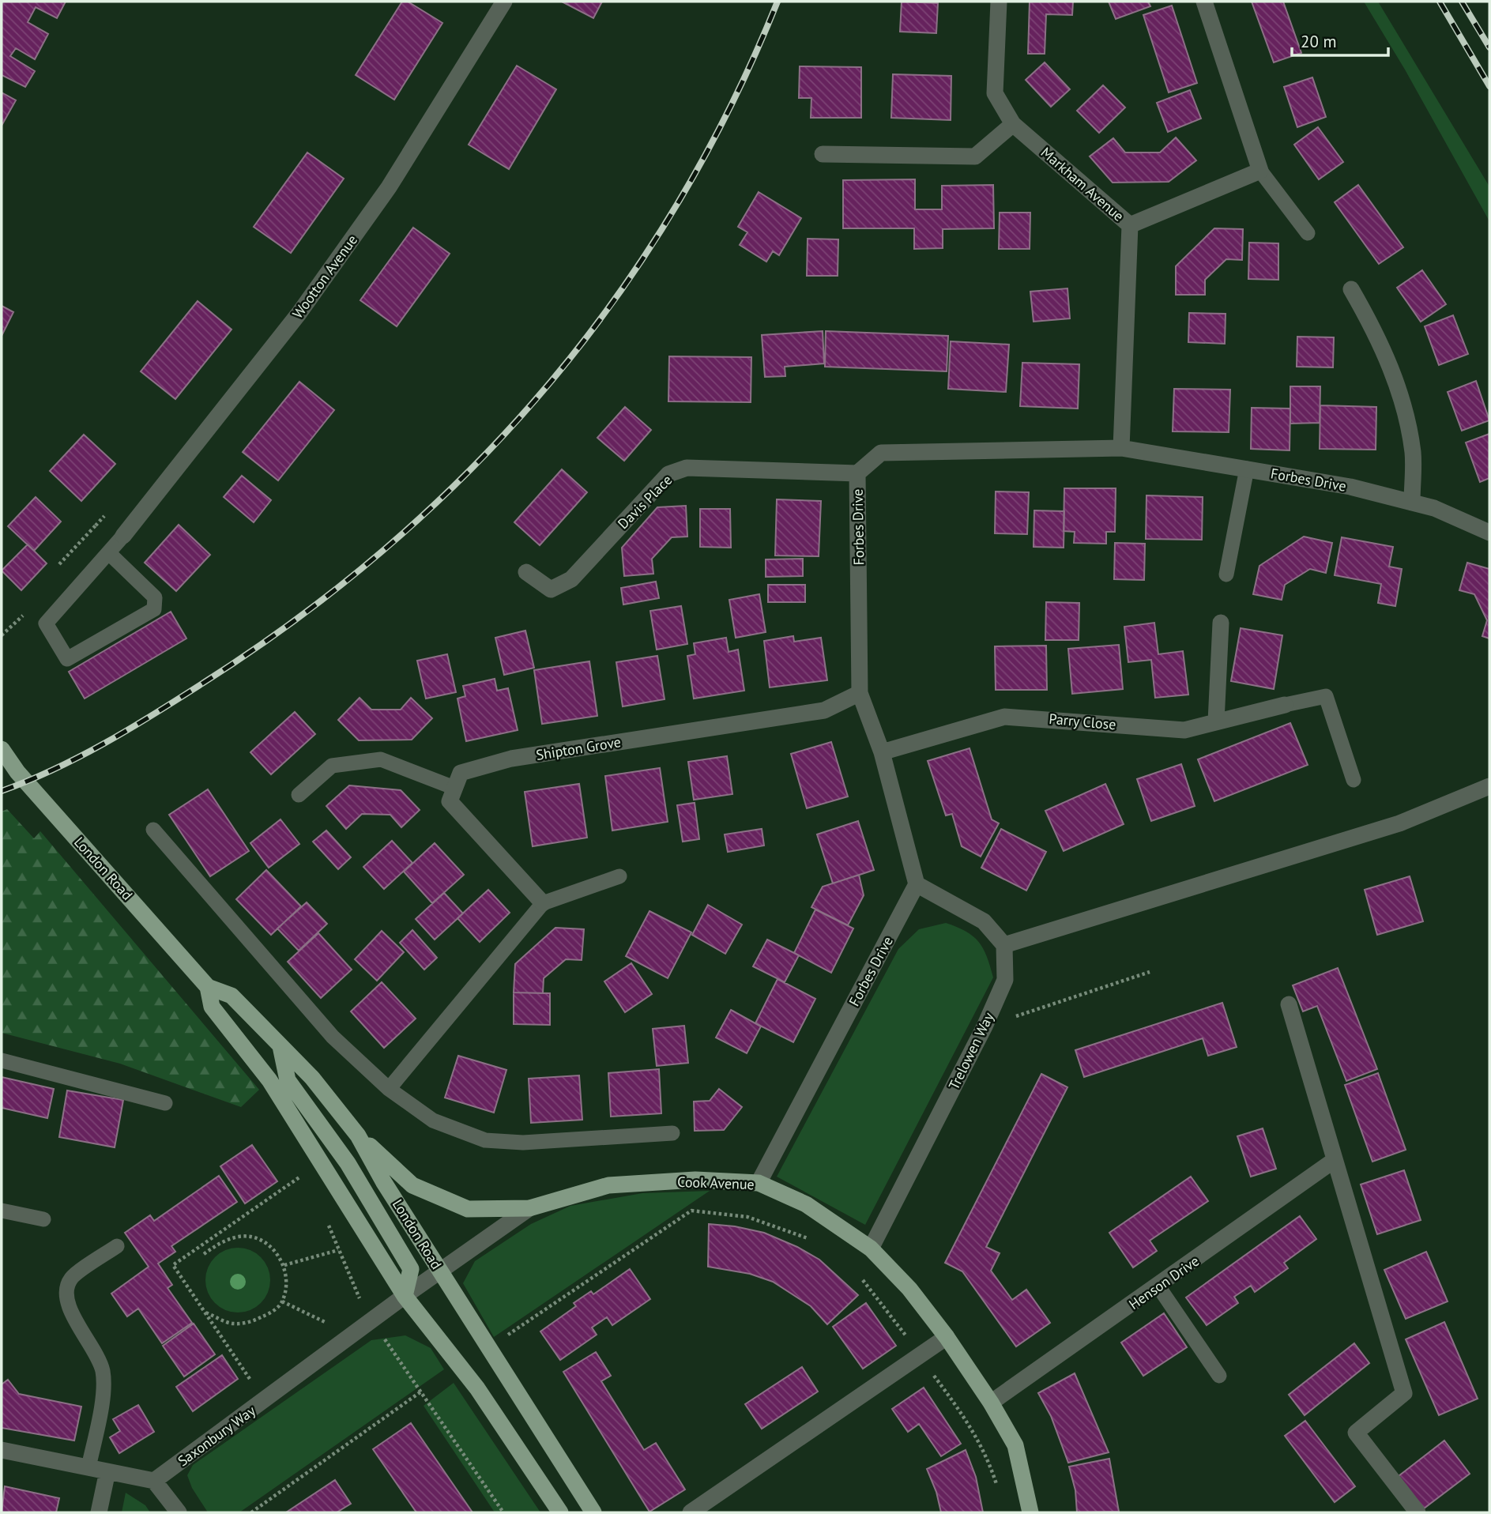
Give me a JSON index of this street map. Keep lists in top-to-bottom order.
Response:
{
  "streets": {
    "main road": ["London Road", "Cook Avenue"],
    "street": [
      "Markham Avenue",
      "Wootton Avenue",
      "Forbes Drive",
      "Davis Place",
      "Parry Close",
      "Shipton Grove",
      "Trelowen Way",
      "Henson Drive",
      "Saxonbury Way"
    ]
  },
  "crossings": [
    ["Markham Avenue", "Forbes Drive"],
    ["Forbes Drive", "Davis Place"],
    ["Forbes Drive", "Parry Close"],
    ["Forbes Drive", "Shipton Grove"],
    ["Forbes Drive", "Cook Avenue"],
    ["London Road", "Cook Avenue"],
    ["London Road", "Saxonbury Way"],
    ["Trelowen Way", "Cook Avenue"],
    ["Cook Avenue", "Henson Drive"],
    ["Cook Avenue", "Saxonbury Way"]
  ],
  "scale_bar": "20 m"
}
